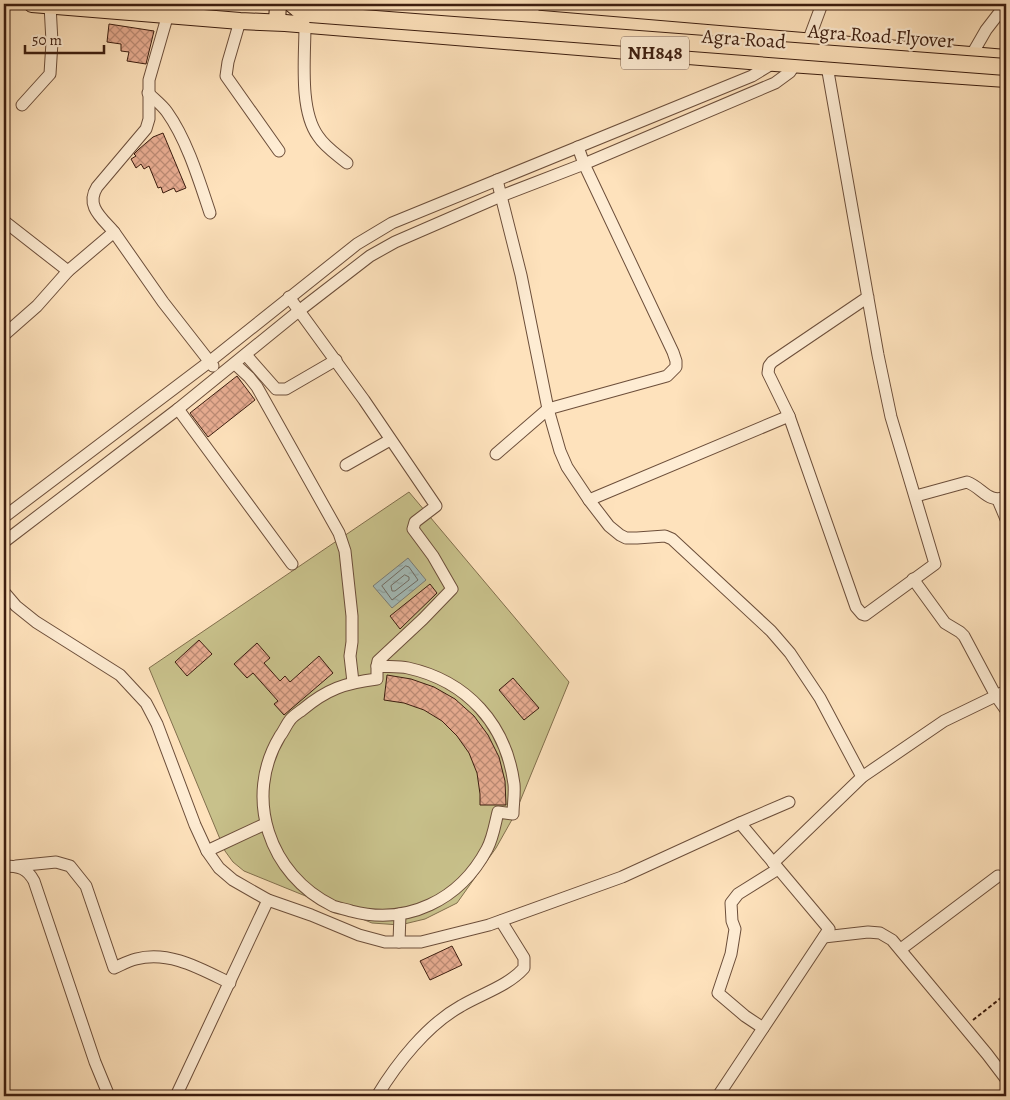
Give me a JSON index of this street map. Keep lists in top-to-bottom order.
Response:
{
  "streets": {
    "highway": ["Agra Road Flyover", "Agra Road", "NH848"]
  },
  "crossings": [
    ["Agra Road Flyover", "Agra Road"],
    ["Agra Road", "NH848"]
  ],
  "scale_bar": "50 m"
}
